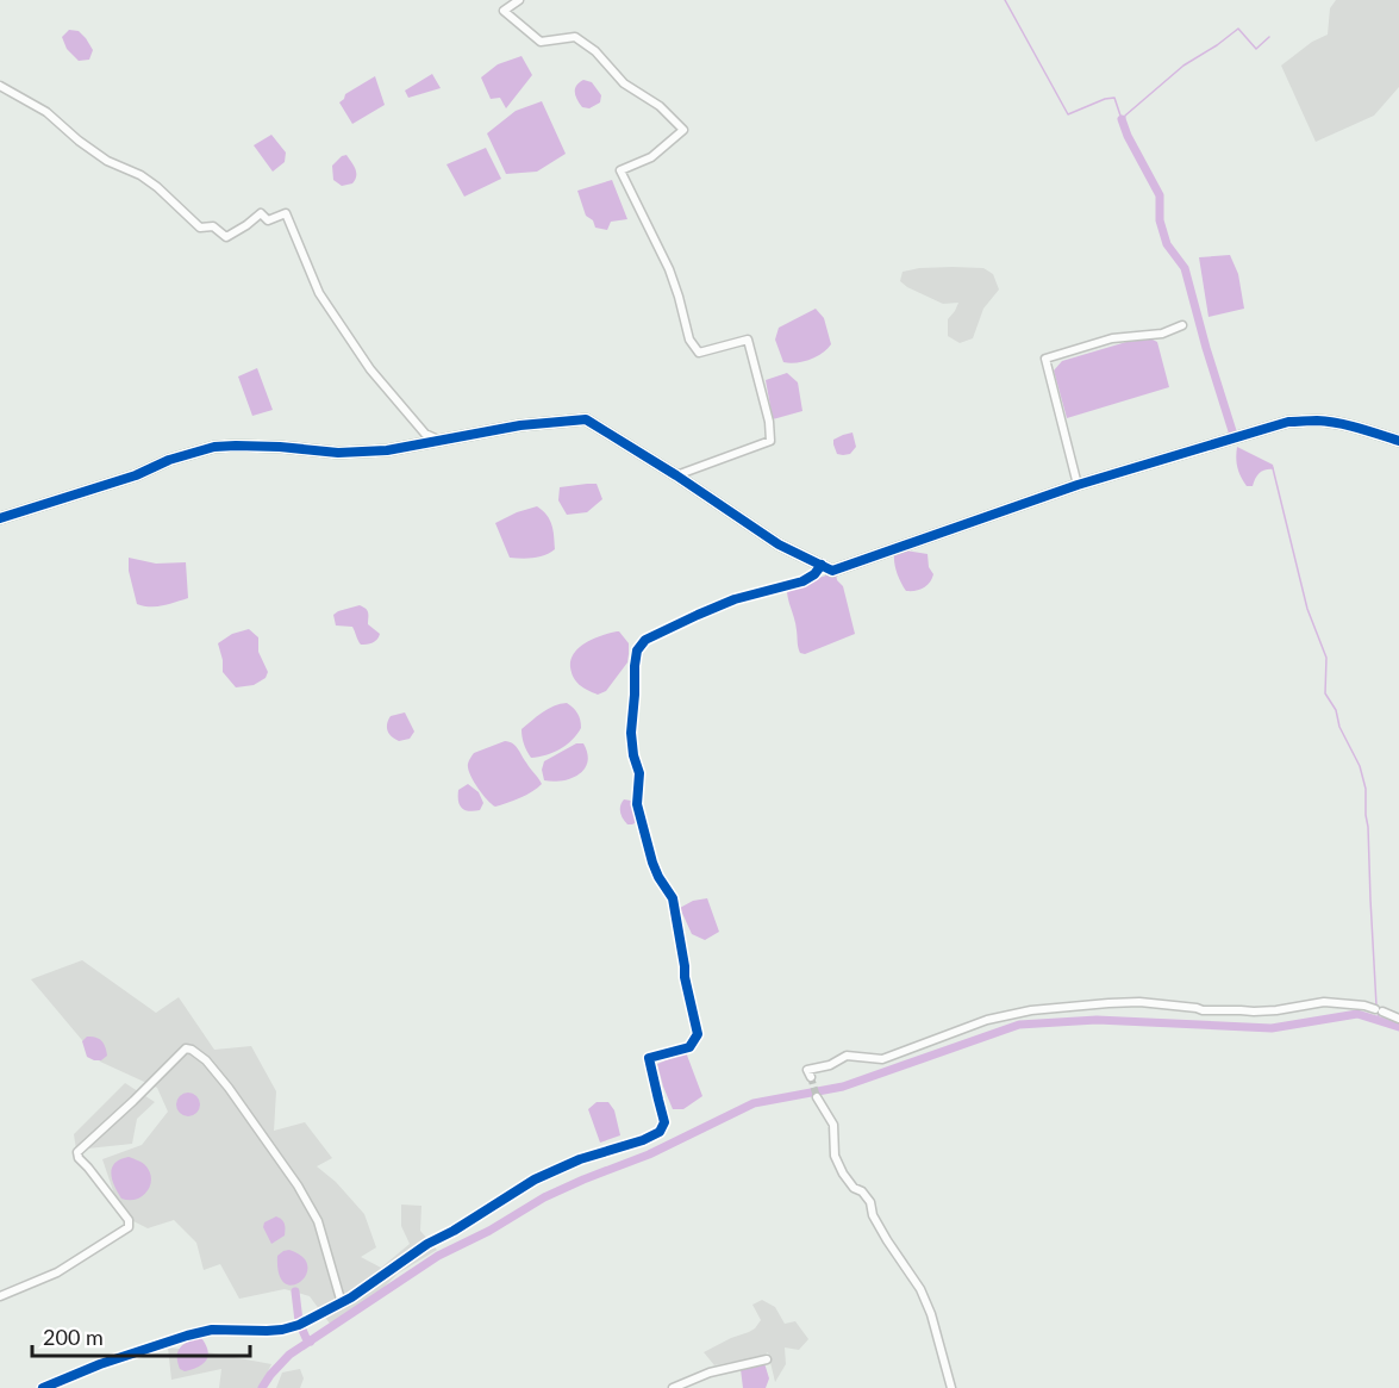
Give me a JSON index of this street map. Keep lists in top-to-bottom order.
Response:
{
  "scale_bar": "200 m"
}
